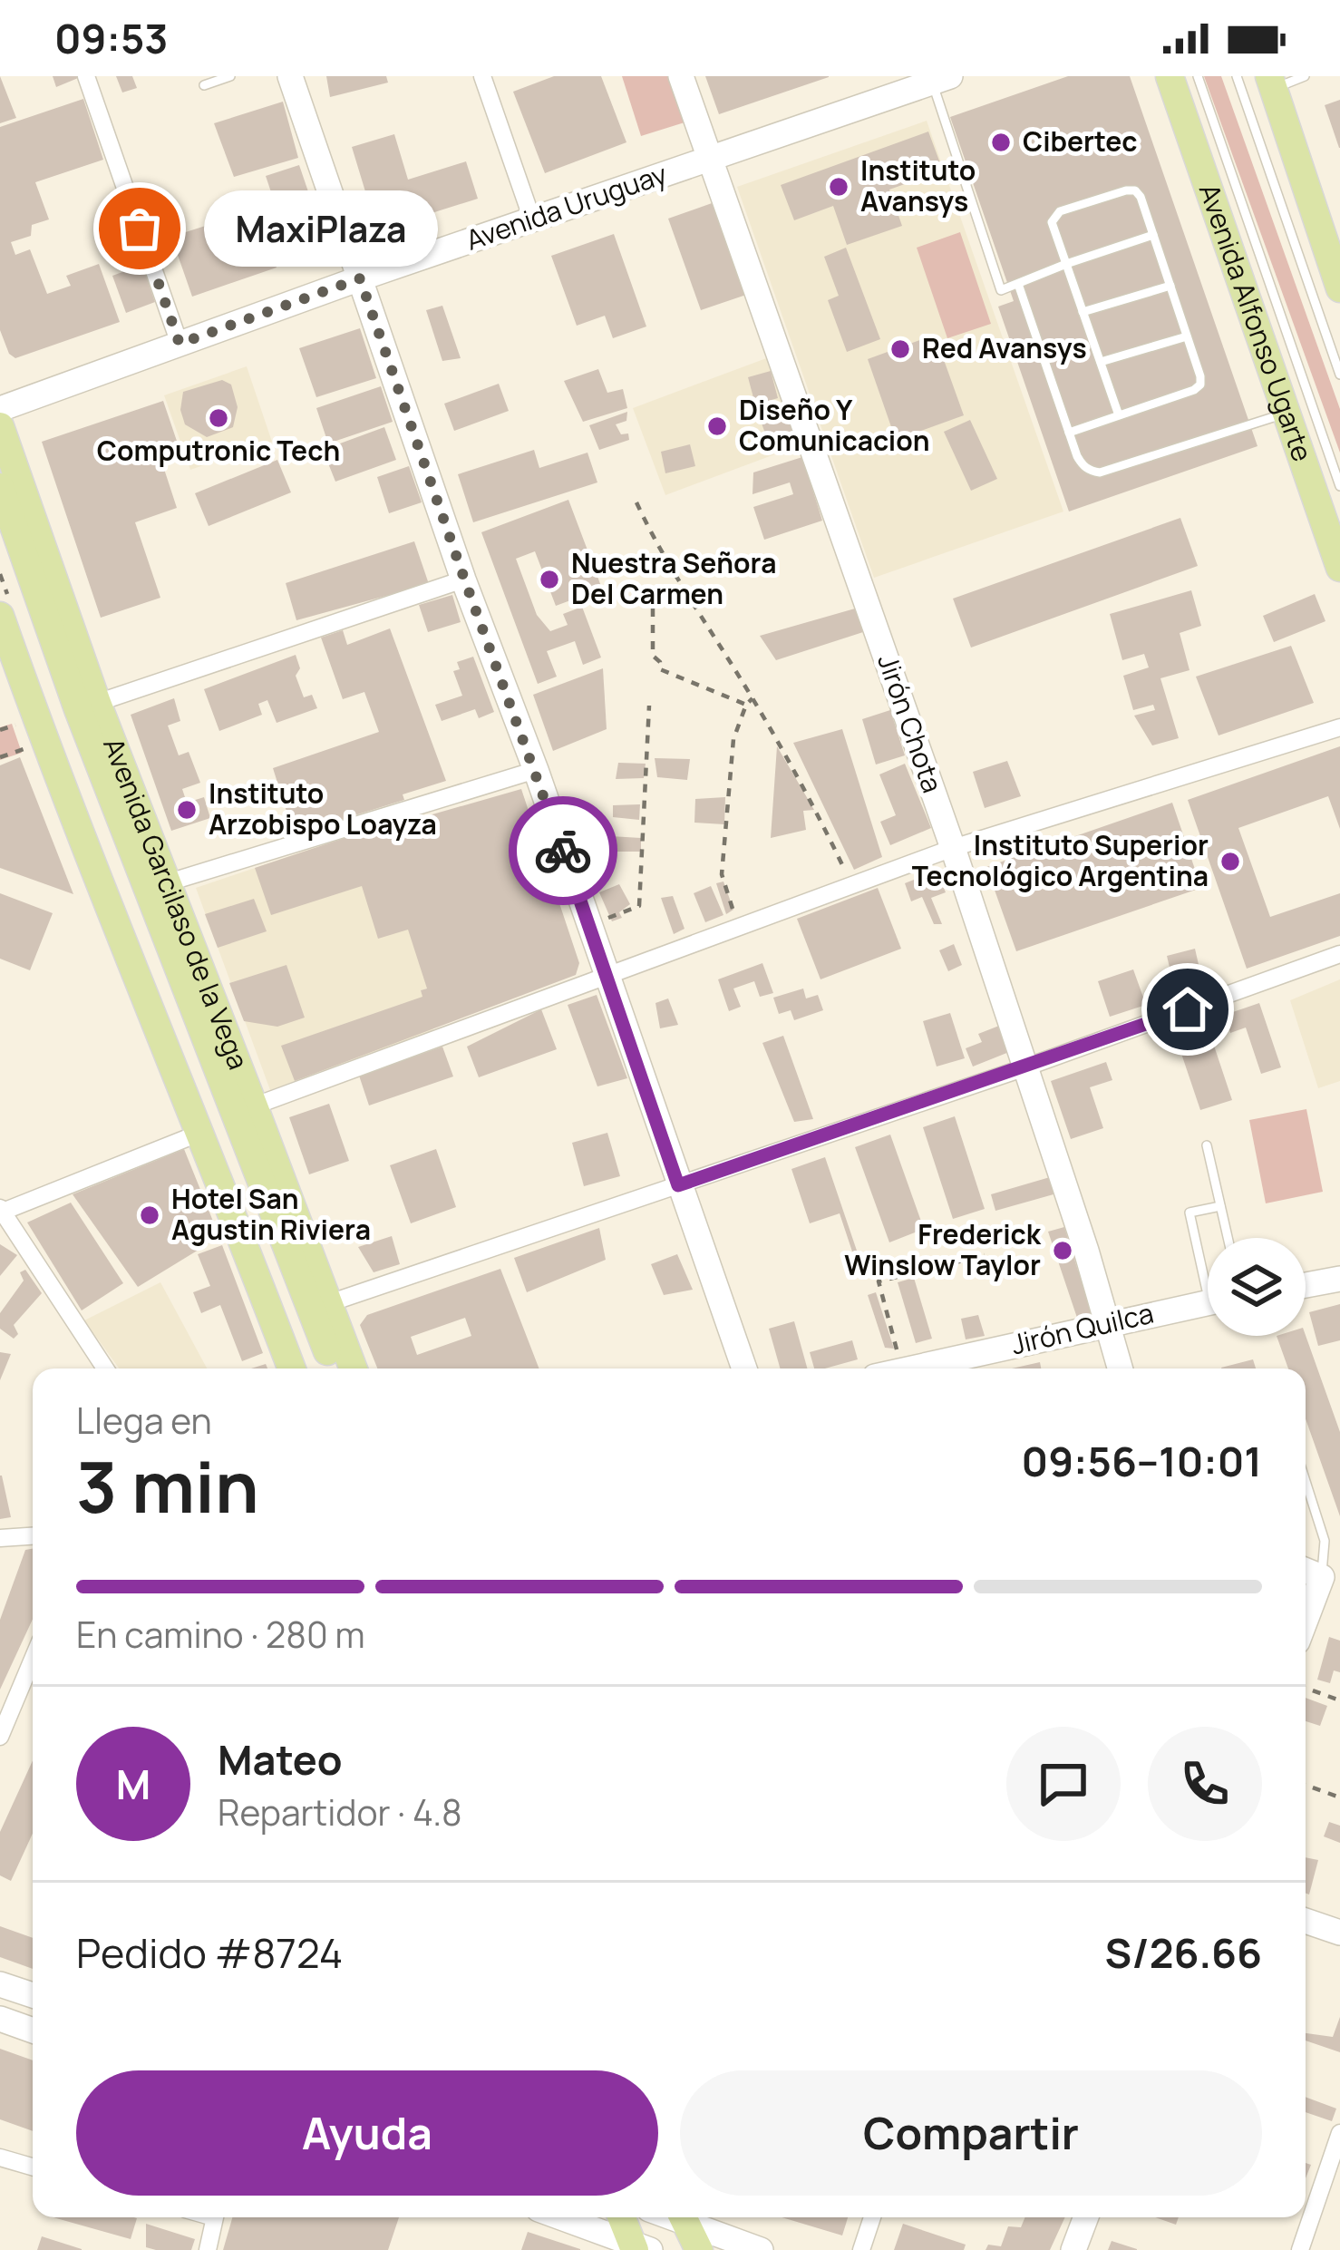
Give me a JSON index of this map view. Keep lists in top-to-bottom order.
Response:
{
  "streets": {
    "main road": ["Avenida Alfonso Ugarte", "Avenida Garcilaso de la Vega"],
    "street": ["Avenida Uruguay", "Jirón Chota", "Jirón Quilca"]
  },
  "crossings": [
    ["Avenida Uruguay", "Jirón Chota"],
    ["Jirón Chota", "Jirón Quilca"]
  ],
  "places": [
    "Cibertec",
    "Instituto Avansys",
    "MaxiPlaza",
    "Red Avansys",
    "Computronic Tech",
    "Diseño Y Comunicacion",
    "Nuestra Señora Del Carmen",
    "Instituto Arzobispo Loayza",
    "Instituto Superior Tecnológico Argentina",
    "Hotel San Agustin Riviera",
    "Frederick Winslow Taylor"
  ],
  "page": {
    "status": "09:53",
    "bubble": "MaxiPlaza",
    "heading": ["3 min", "Llega en", "09:56–10:01"],
    "panel": [
      "Mateo",
      "Repartidor · 4.8",
      "Pedido #8724",
      "S/26.66"
    ],
    "bar": "En camino · 280 m",
    "round": "M",
    "buttons": ["Ayuda", "Compartir"]
  }
}
